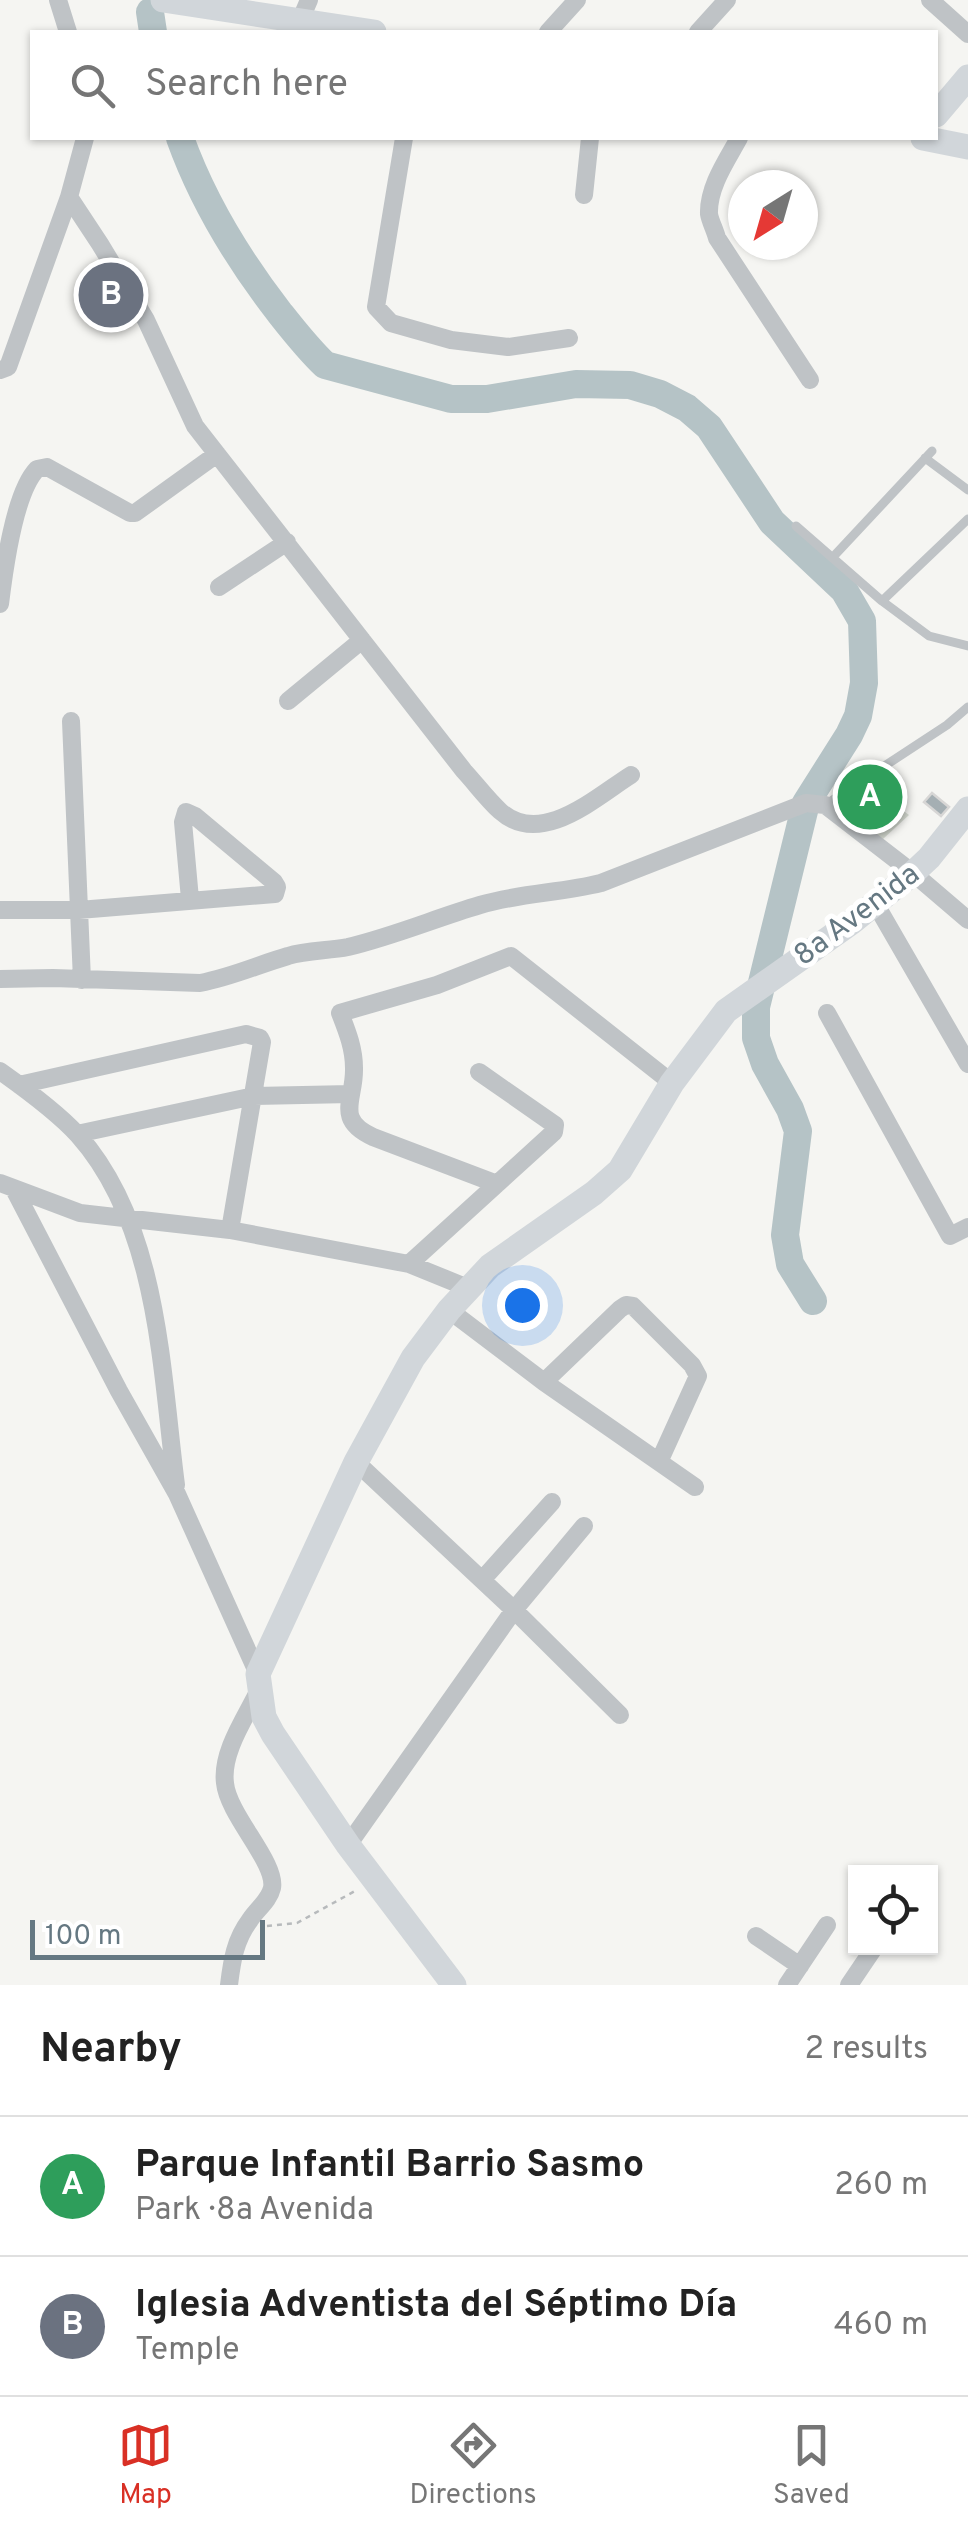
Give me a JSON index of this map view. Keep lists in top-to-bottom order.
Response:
{
  "streets": {
    "street": ["8a Avenida"]
  },
  "scale_bar": "100 m",
  "north": "bottom left",
  "page": {
    "search": "Search here",
    "pins": ["B", "A"],
    "scale": "100 m",
    "heading": ["Nearby", "2 results"],
    "list": [
      {
        "mark": "A",
        "name": "Parque Infantil Barrio Sasmo",
        "note": "Park · 8a Avenida",
        "value": "260 m"
      },
      {
        "mark": "B",
        "name": "Iglesia Adventista del Séptimo Día",
        "note": "Temple",
        "value": "460 m"
      }
    ],
    "nav": ["Map", "Directions", "Saved"]
  }
}
